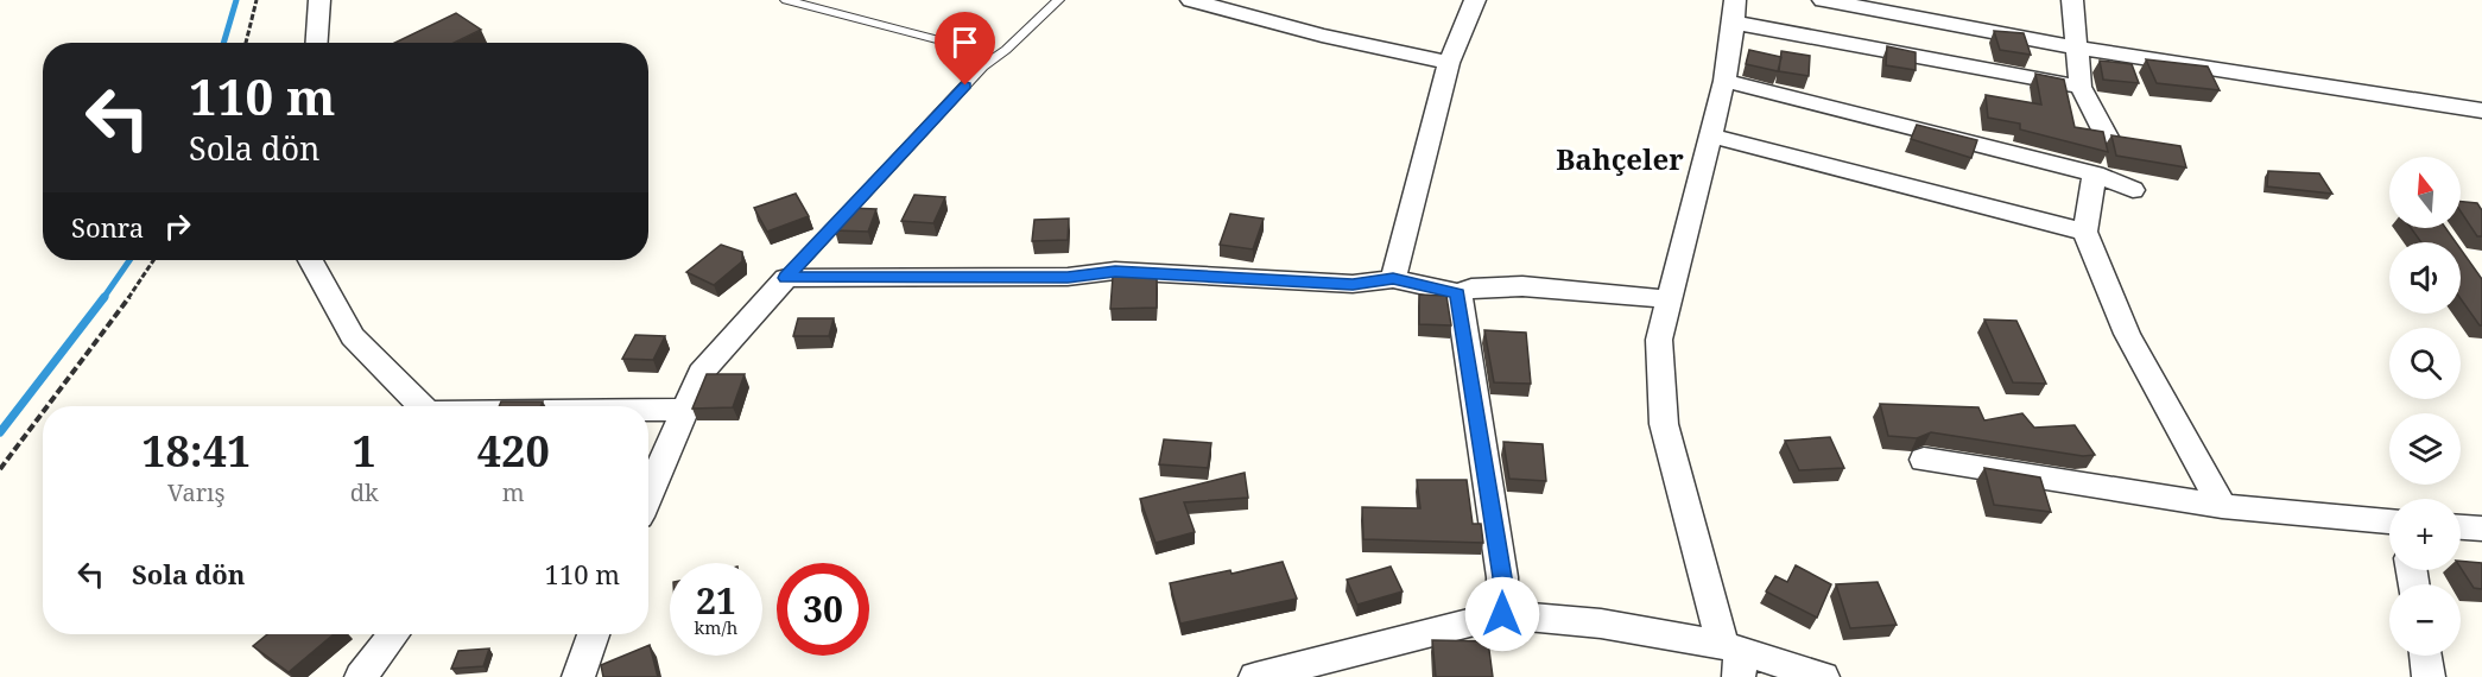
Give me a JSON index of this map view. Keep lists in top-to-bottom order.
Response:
{
  "districts": ["Bahçeler"],
  "north": "top",
  "page": {
    "turn": ["110 m", "Sola dön"],
    "map_buttons": ["+", "−"],
    "then": "Sonra",
    "eta": [
      "18:41",
      "Varış",
      "1",
      "dk",
      "420",
      "m"
    ],
    "list": [
      {
        "name": "Sola dön",
        "value": "110 m"
      }
    ],
    "speed": "21 km/h",
    "limit": "30"
  }
}
